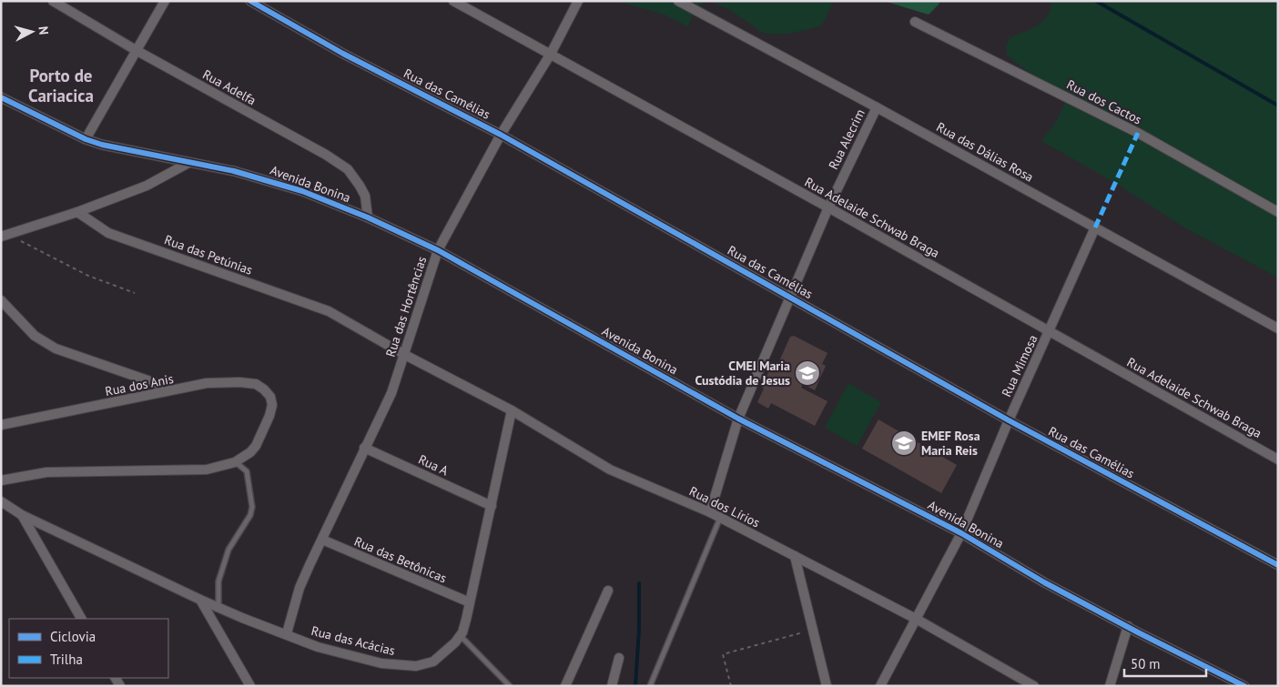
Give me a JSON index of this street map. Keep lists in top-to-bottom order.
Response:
{
  "streets": {
    "street": [
      "Rua Adelfa",
      "Rua das Camélias",
      "Rua dos Cactos",
      "Rua Alecrim",
      "Rua das Dálias Rosa",
      "Avenida Bonina",
      "Rua Adelaide Schwab Braga",
      "Rua das Petúnias",
      "Rua das Hortências",
      "Rua Mimosa",
      "Rua dos Anis",
      "Rua A",
      "Rua dos Lírios",
      "Rua das Betônicas",
      "Rua das Acácias"
    ]
  },
  "crossings": [
    ["Rua Adelfa", "Avenida Bonina"],
    ["Rua das Camélias", "Rua Alecrim"],
    ["Rua das Camélias", "Rua das Hortências"],
    ["Rua das Camélias", "Rua Mimosa"],
    ["Rua Alecrim", "Rua das Dálias Rosa"],
    ["Rua Alecrim", "Avenida Bonina"],
    ["Rua Alecrim", "Rua Adelaide Schwab Braga"],
    ["Rua Alecrim", "Rua dos Lírios"],
    ["Rua das Dálias Rosa", "Rua Mimosa"],
    ["Avenida Bonina", "Rua das Hortências"],
    ["Avenida Bonina", "Rua Mimosa"],
    ["Rua Adelaide Schwab Braga", "Rua das Hortências"],
    ["Rua Adelaide Schwab Braga", "Rua Mimosa"],
    ["Rua das Petúnias", "Rua das Hortências"],
    ["Rua das Petúnias", "Rua dos Lírios"],
    ["Rua das Hortências", "Rua A"],
    ["Rua das Hortências", "Rua dos Lírios"],
    ["Rua das Hortências", "Rua das Betônicas"],
    ["Rua das Hortências", "Rua das Acácias"],
    ["Rua Mimosa", "Rua dos Lírios"],
    ["Rua A", "Rua das Acácias"],
    ["Rua dos Lírios", "Rua das Acácias"],
    ["Rua das Betônicas", "Rua das Acácias"]
  ],
  "districts": ["Porto de Cariacica"],
  "places": {
    "school or university": ["CMEI Maria Custódia de Jesus", "EMEF Rosa Maria Reis"]
  },
  "legend": ["Ciclovia", "Trilha"],
  "scale_bar": "50 m",
  "north": "right"
}
